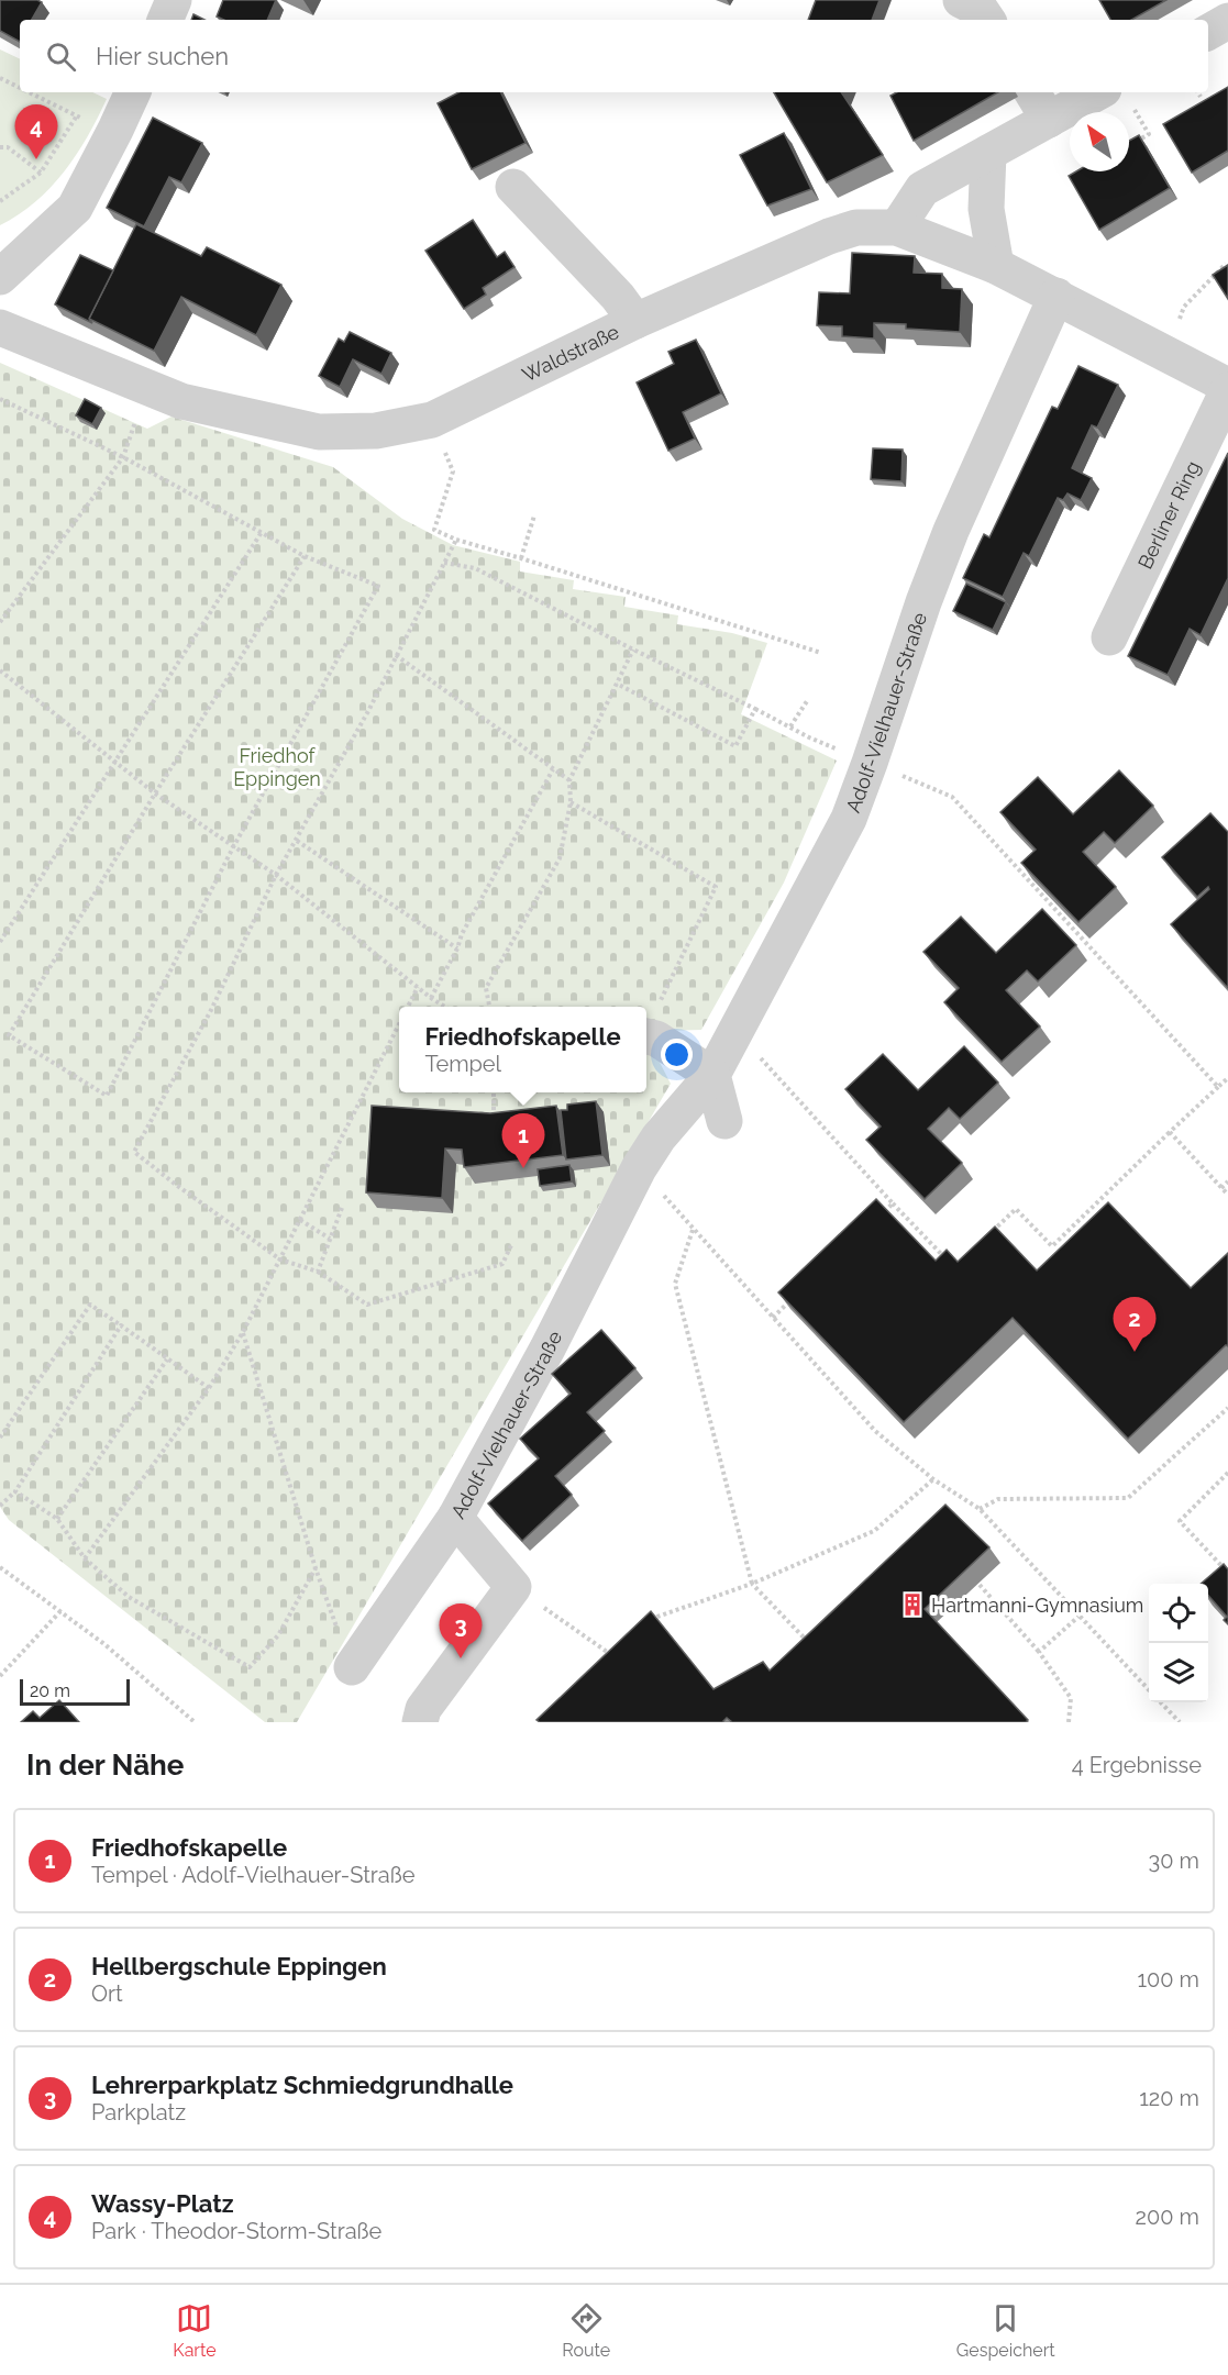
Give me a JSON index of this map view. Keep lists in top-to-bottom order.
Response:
{
  "streets": {
    "street": ["Waldstraße", "Berliner Ring", "Adolf-Vielhauer-Straße"]
  },
  "crossings": [
    ["Waldstraße", "Berliner Ring"],
    ["Berliner Ring", "Adolf-Vielhauer-Straße"]
  ],
  "parks": ["Friedhof Eppingen"],
  "places": {
    "building": ["Hartmanni-Gymnasium"]
  },
  "scale_bar": "20 m",
  "north": "top left",
  "page": {
    "search": "Hier suchen",
    "pins": [
      "4",
      "1",
      "2",
      "3"
    ],
    "popup": ["Friedhofskapelle", "Tempel"],
    "scale": "20 m",
    "heading": ["In der Nähe", "4 Ergebnisse"],
    "list": [
      {
        "mark": "1",
        "name": "Friedhofskapelle",
        "note": "Tempel · Adolf-Vielhauer-Straße",
        "value": "30 m"
      },
      {
        "mark": "2",
        "name": "Hellbergschule Eppingen",
        "note": "Ort",
        "value": "100 m"
      },
      {
        "mark": "3",
        "name": "Lehrerparkplatz Schmiedgrundhalle",
        "note": "Parkplatz",
        "value": "120 m"
      },
      {
        "mark": "4",
        "name": "Wassy-Platz",
        "note": "Park · Theodor-Storm-Straße",
        "value": "200 m"
      }
    ],
    "nav": ["Karte", "Route", "Gespeichert"]
  }
}
